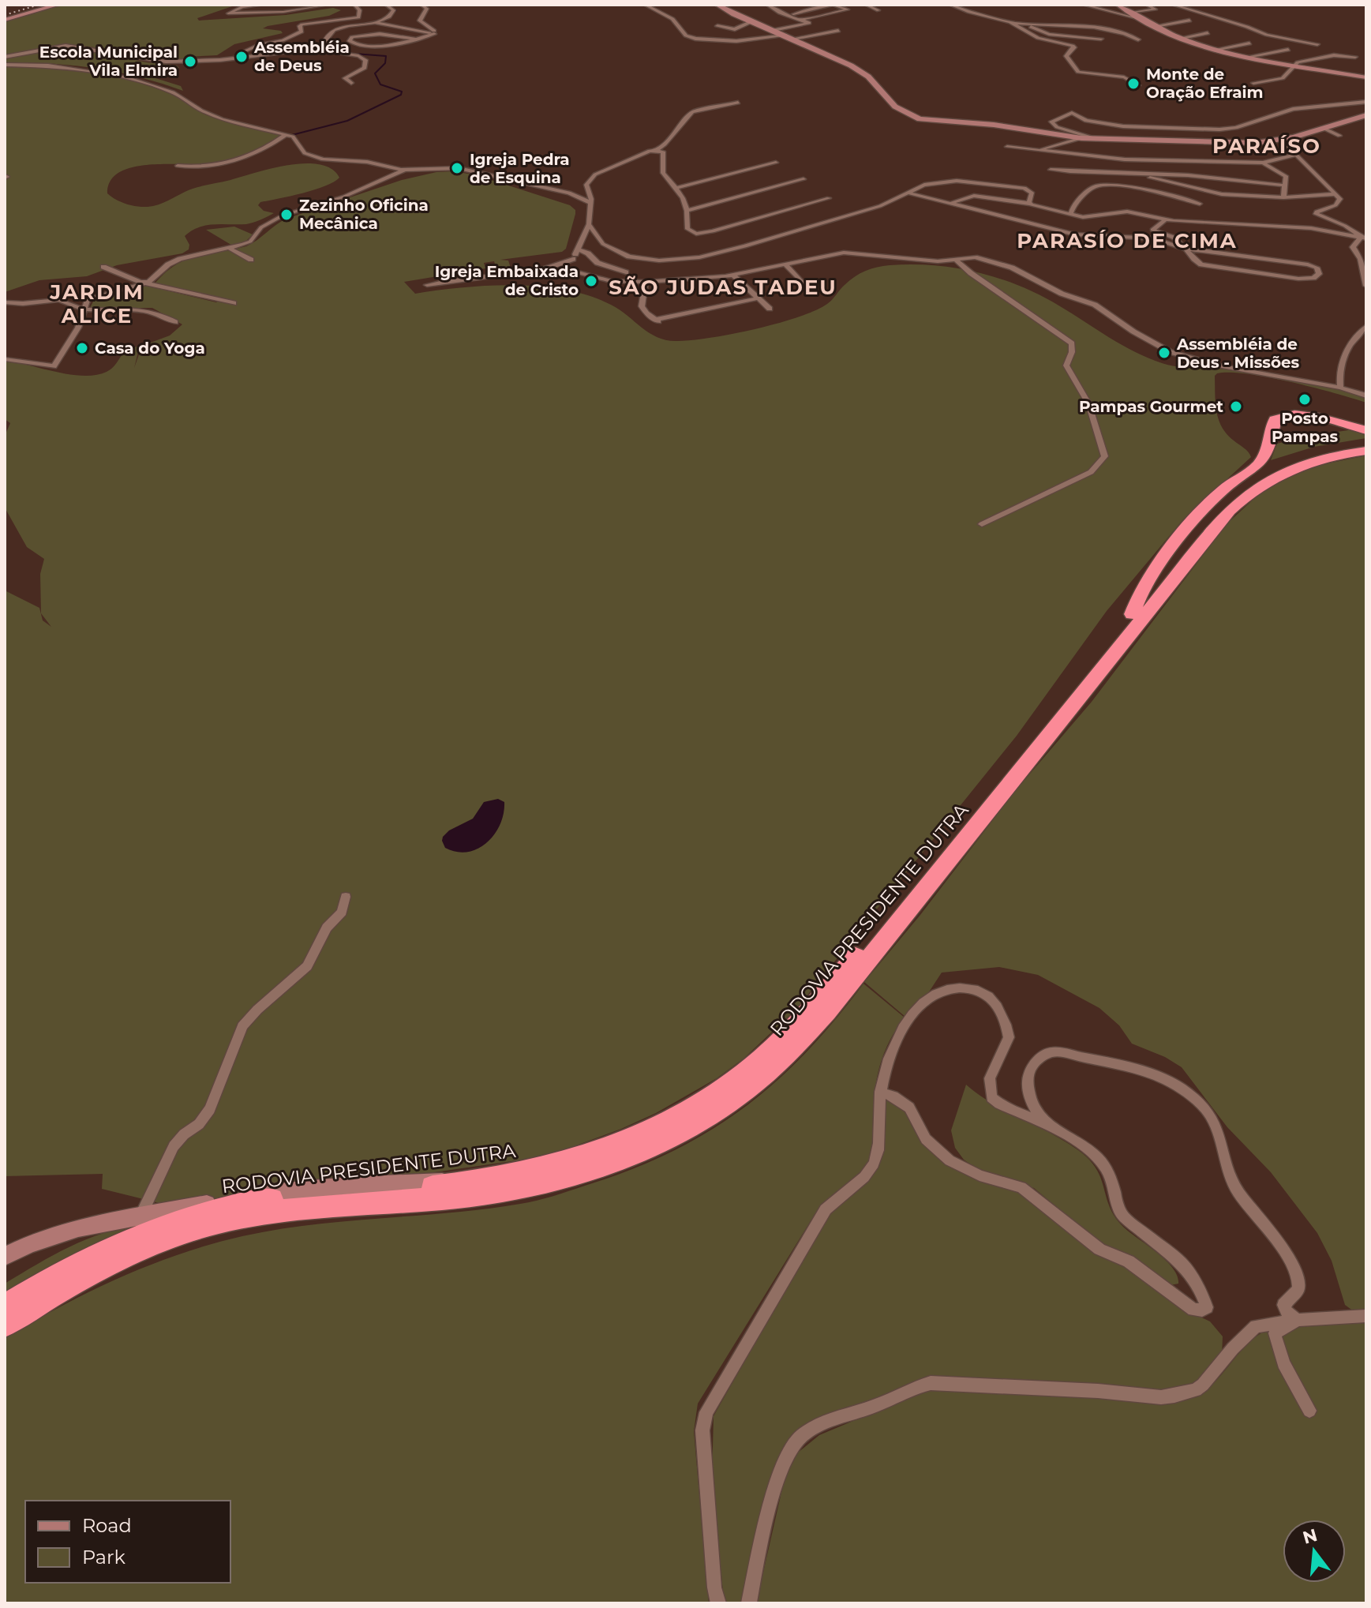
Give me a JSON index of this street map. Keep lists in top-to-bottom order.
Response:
{
  "streets": {
    "highway": ["RODOVIA PRESIDENTE DUTRA"]
  },
  "districts": [
    "PARAÍSO",
    "PARASÍO DE CIMA",
    "SÃO JUDAS TADEU",
    "JARDIM ALICE"
  ],
  "places": [
    "Assembléia de Deus",
    "Escola Municipal Vila Elmira",
    "Monte de Oração Efraim",
    "Igreja Pedra de Esquina",
    "Zezinho Oficina Mecânica",
    "Igreja Embaixada de Cristo",
    "Casa do Yoga",
    "Assembléia de Deus - Missões",
    "Posto Pampas",
    "Pampas Gourmet"
  ],
  "legend": ["Road", "Park"],
  "north": "top"
}
